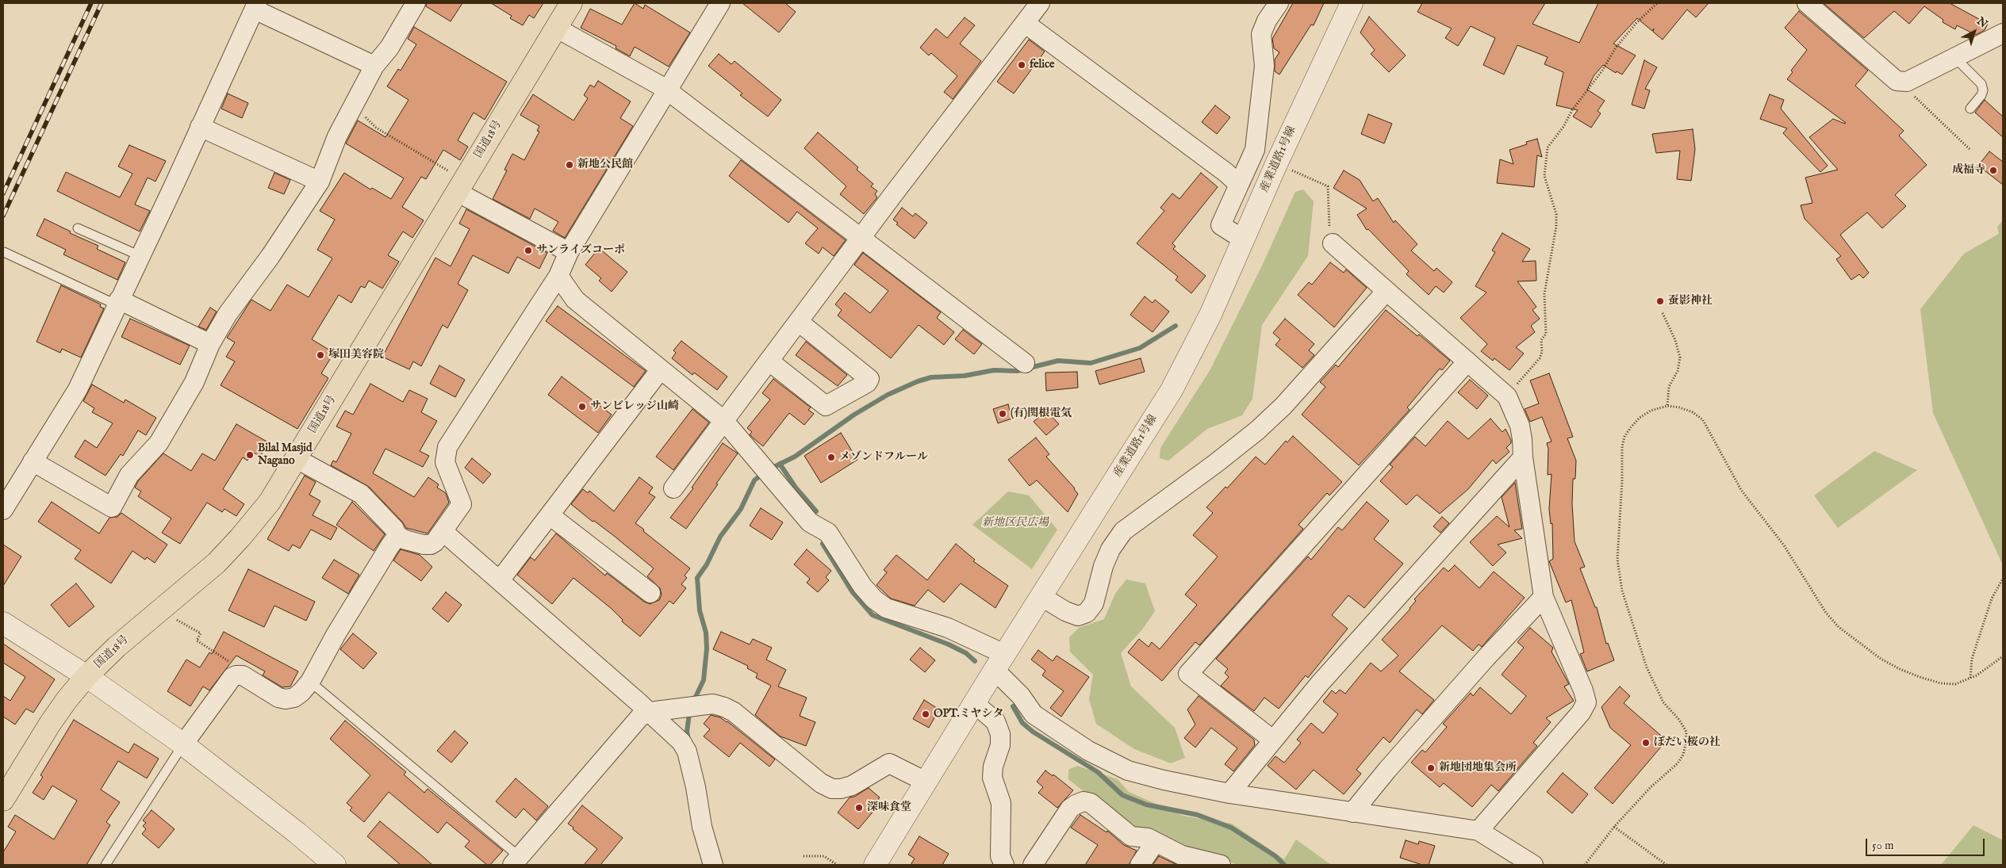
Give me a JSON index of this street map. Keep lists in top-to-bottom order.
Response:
{
  "streets": {
    "highway": ["国道18号"],
    "street": ["産業道路1号線"]
  },
  "parks": ["新地区民広場"],
  "places": [
    "felice",
    "新地公民館",
    "成福寺",
    "サンライズコーポ",
    "蚕影神社",
    "塚田美容院",
    "サンビレッジ山崎",
    "(有)関根電気",
    "Bilal Masjid Nagano",
    "メゾンドフルール",
    "OPT.ミヤシタ",
    "ぼだい桜の社",
    "新地団地集会所",
    "深味食堂"
  ],
  "scale_bar": "50 m",
  "north": "top right"
}
